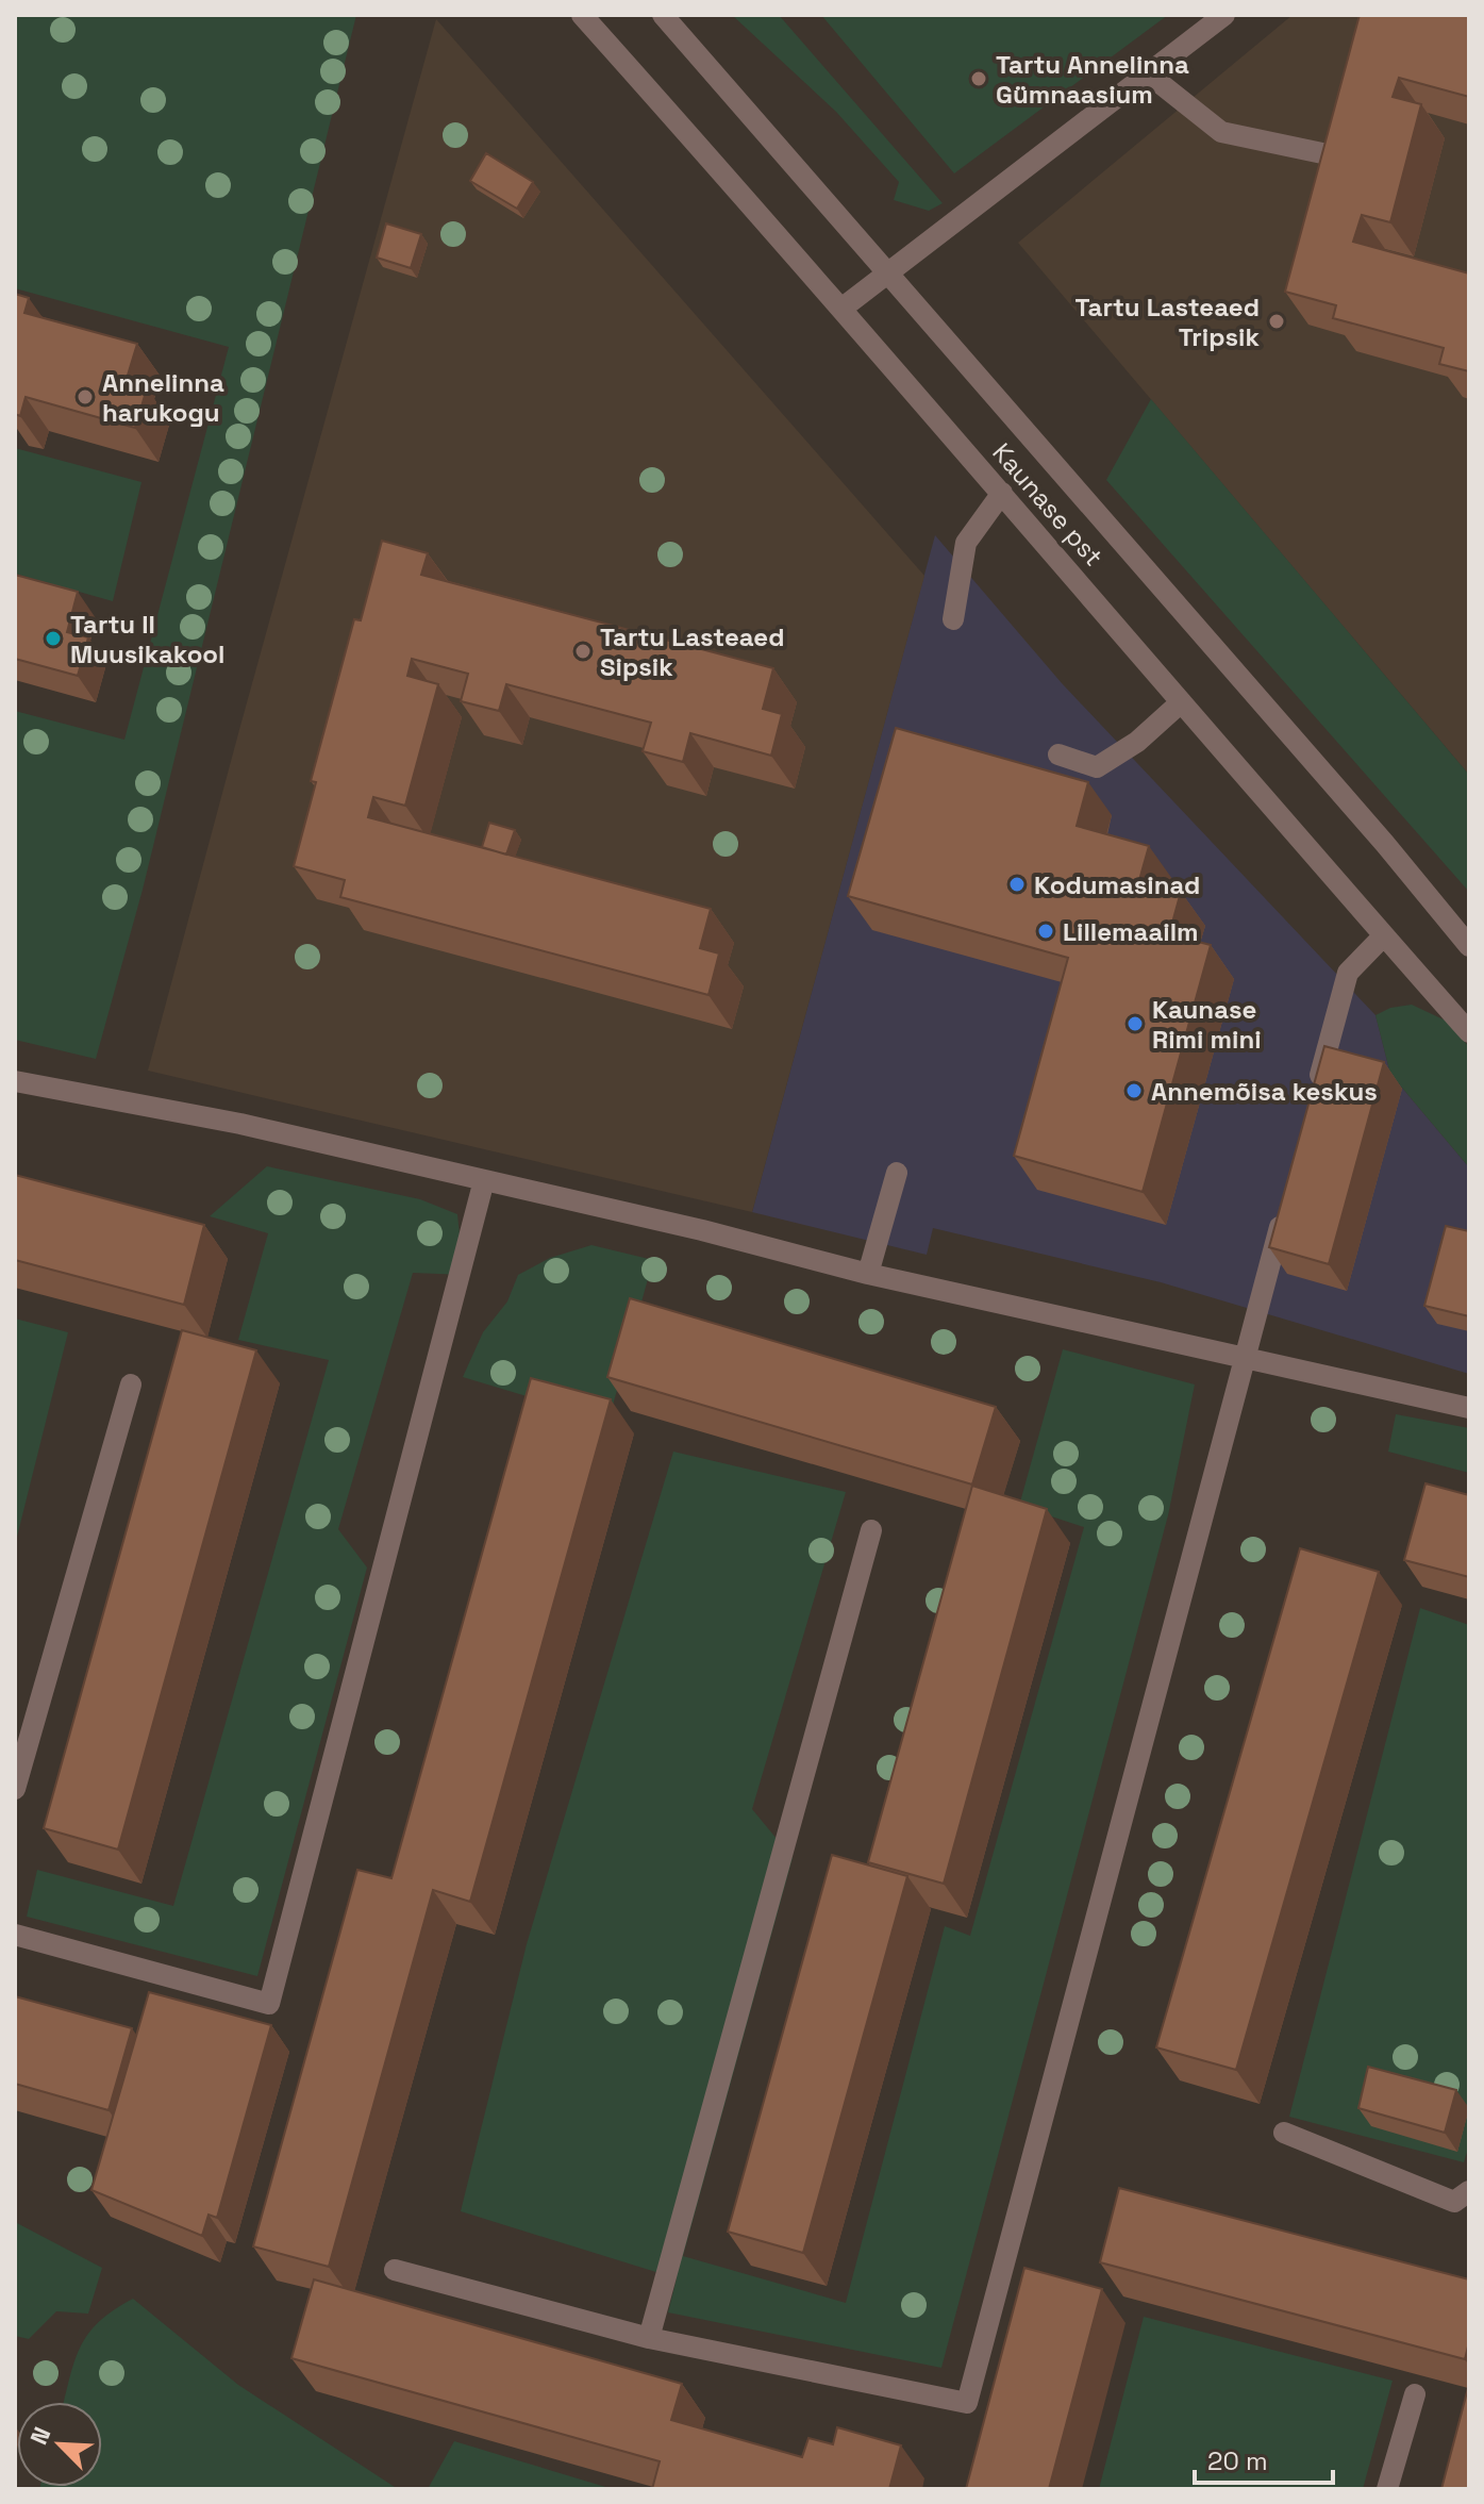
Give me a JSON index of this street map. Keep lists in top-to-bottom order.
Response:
{
  "streets": {
    "street": ["Kaunase pst"]
  },
  "places": [
    "Tartu Annelinna Gümnaasium",
    "Tartu Lasteaed Tripsik",
    "Annelinna harukogu",
    "Tartu II Muusikakool",
    "Tartu Lasteaed Sipsik",
    "Kodumasinad",
    "Lillemaailm",
    "Kaunase Rimi mini",
    "Annemõisa keskus"
  ],
  "scale_bar": "20 m",
  "north": "top left"
}
